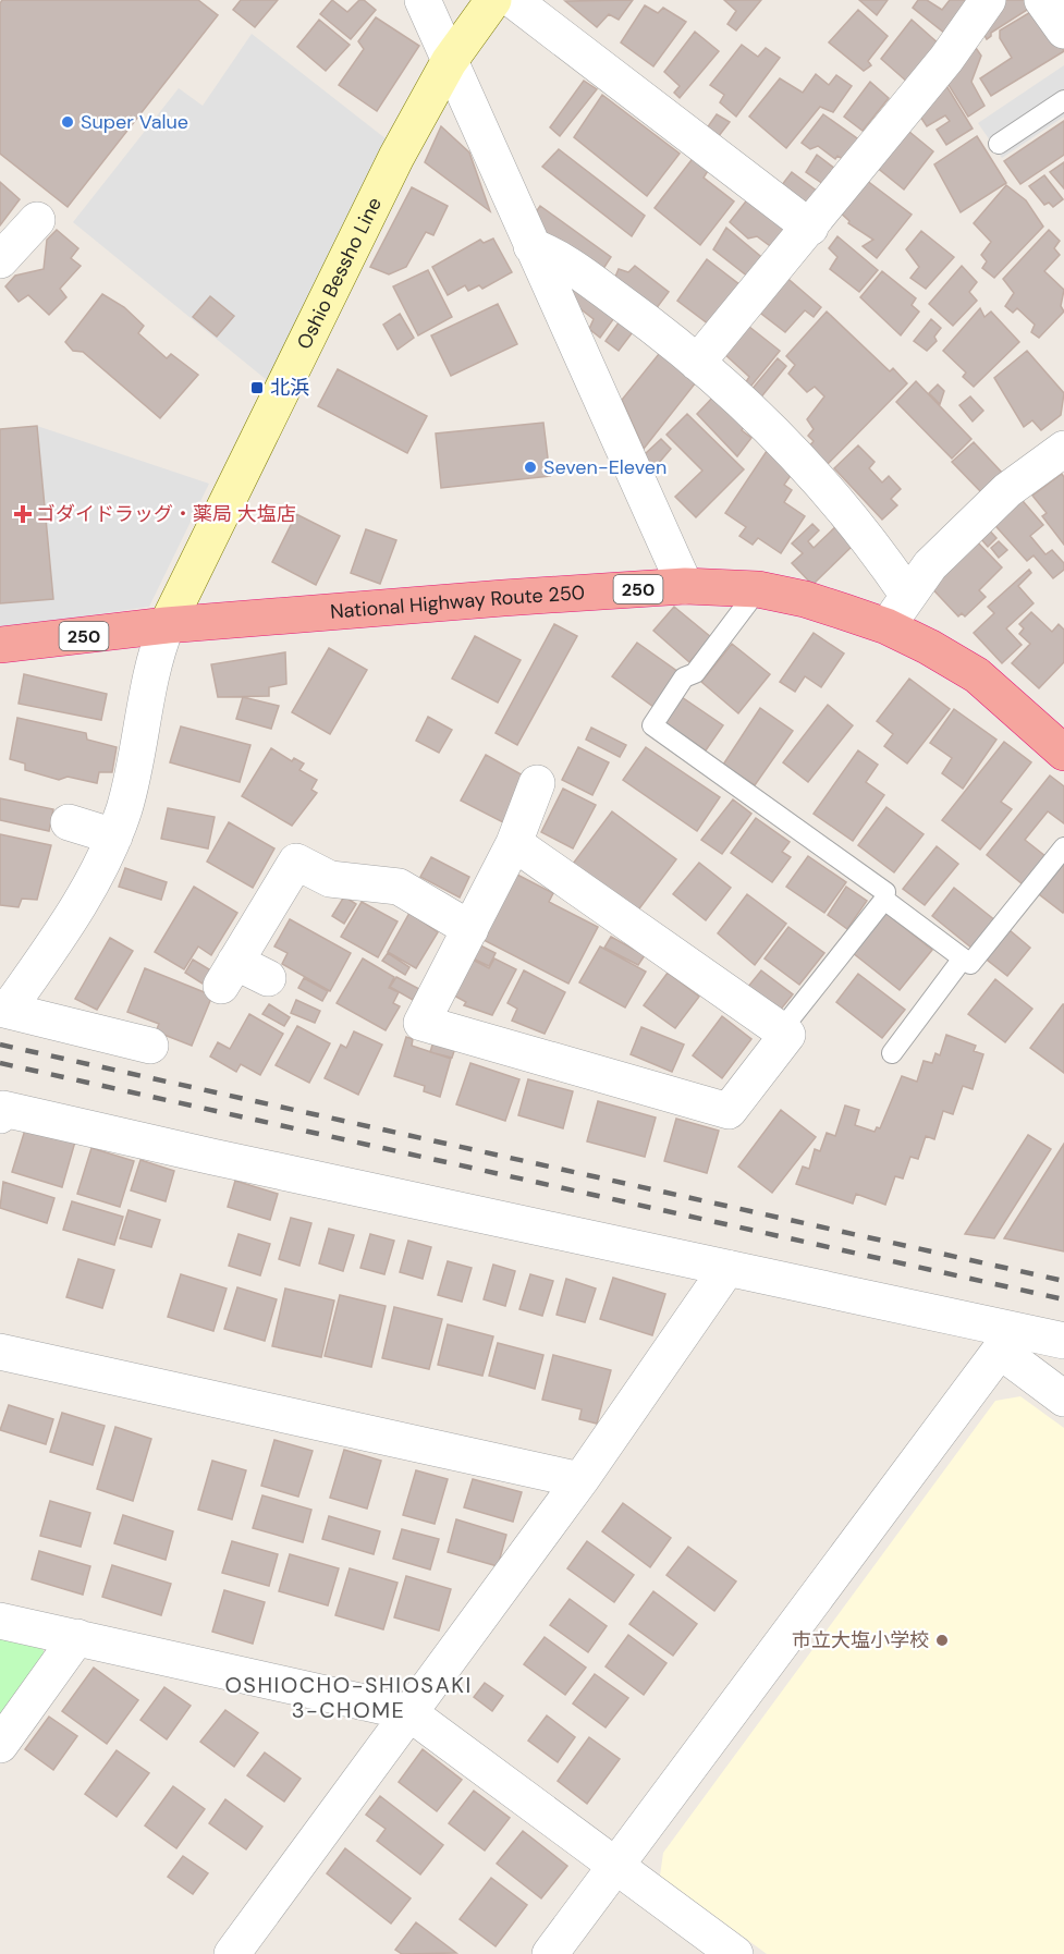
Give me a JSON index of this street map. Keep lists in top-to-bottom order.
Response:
{
  "streets": {
    "highway": ["250", "National Highway Route 250"],
    "main road": ["Oshio Bessho Line"]
  },
  "crossings": [
    ["Oshio Bessho Line", "National Highway Route 250"]
  ],
  "districts": ["OSHIOCHO-SHIOSAKI 3-CHOME"],
  "places": {
    "other": ["Super Value", "Seven-Eleven", "市立大塩小学校"],
    "transit": ["北浜"],
    "health": ["ゴダイドラッグ・薬局 大塩店"]
  }
}
